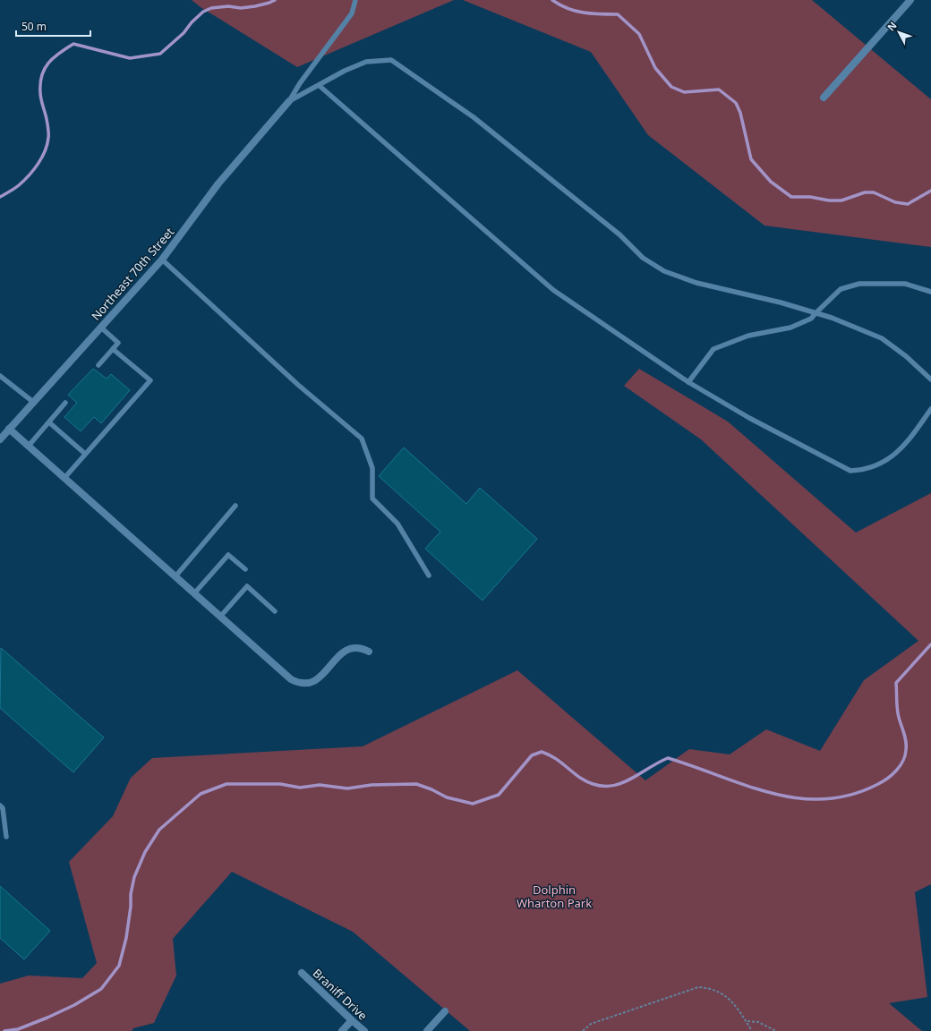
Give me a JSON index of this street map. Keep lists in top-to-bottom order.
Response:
{
  "streets": {
    "street": ["Northeast 70th Street", "Braniff Drive"]
  },
  "parks": ["Dolphin Wharton Park"],
  "scale_bar": "50 m",
  "north": "top left"
}
